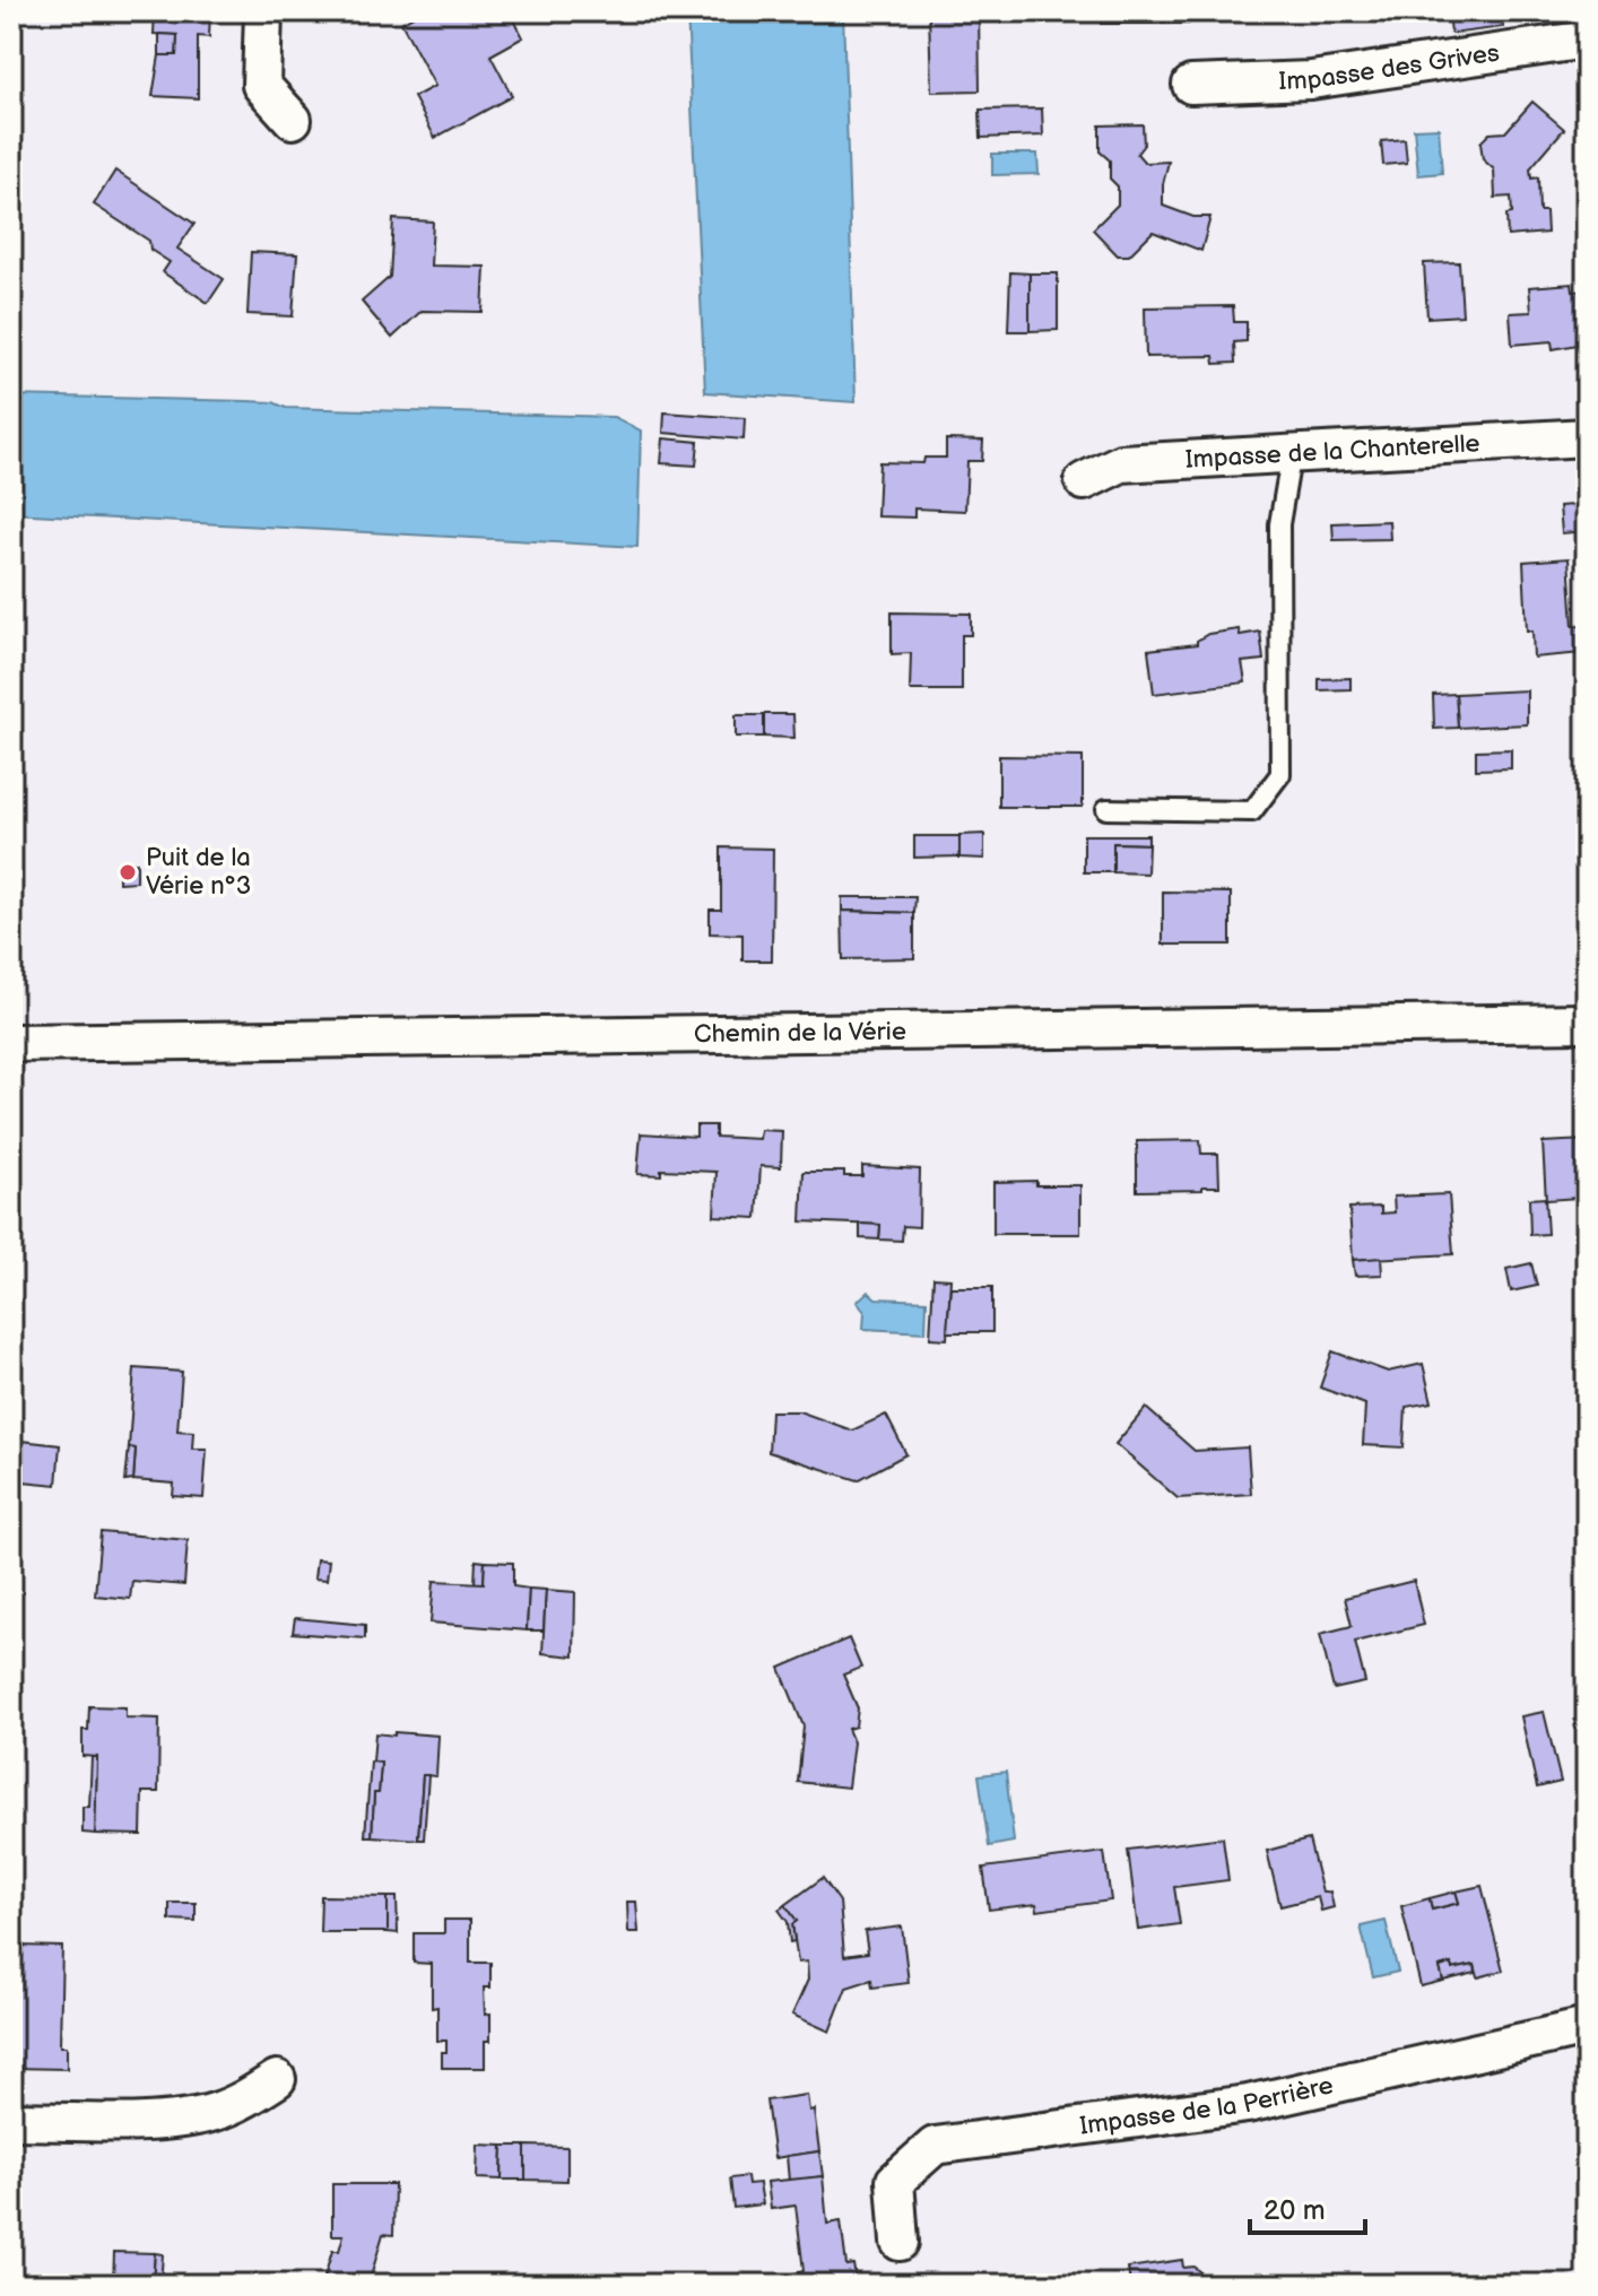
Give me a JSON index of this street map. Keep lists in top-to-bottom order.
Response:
{
  "streets": {
    "street": [
      "Impasse des Grives",
      "Impasse de la Chanterelle",
      "Chemin de la Vérie",
      "Impasse de la Perrière"
    ]
  },
  "places": ["Puit de la Vérie n°3"],
  "scale_bar": "20 m"
}
